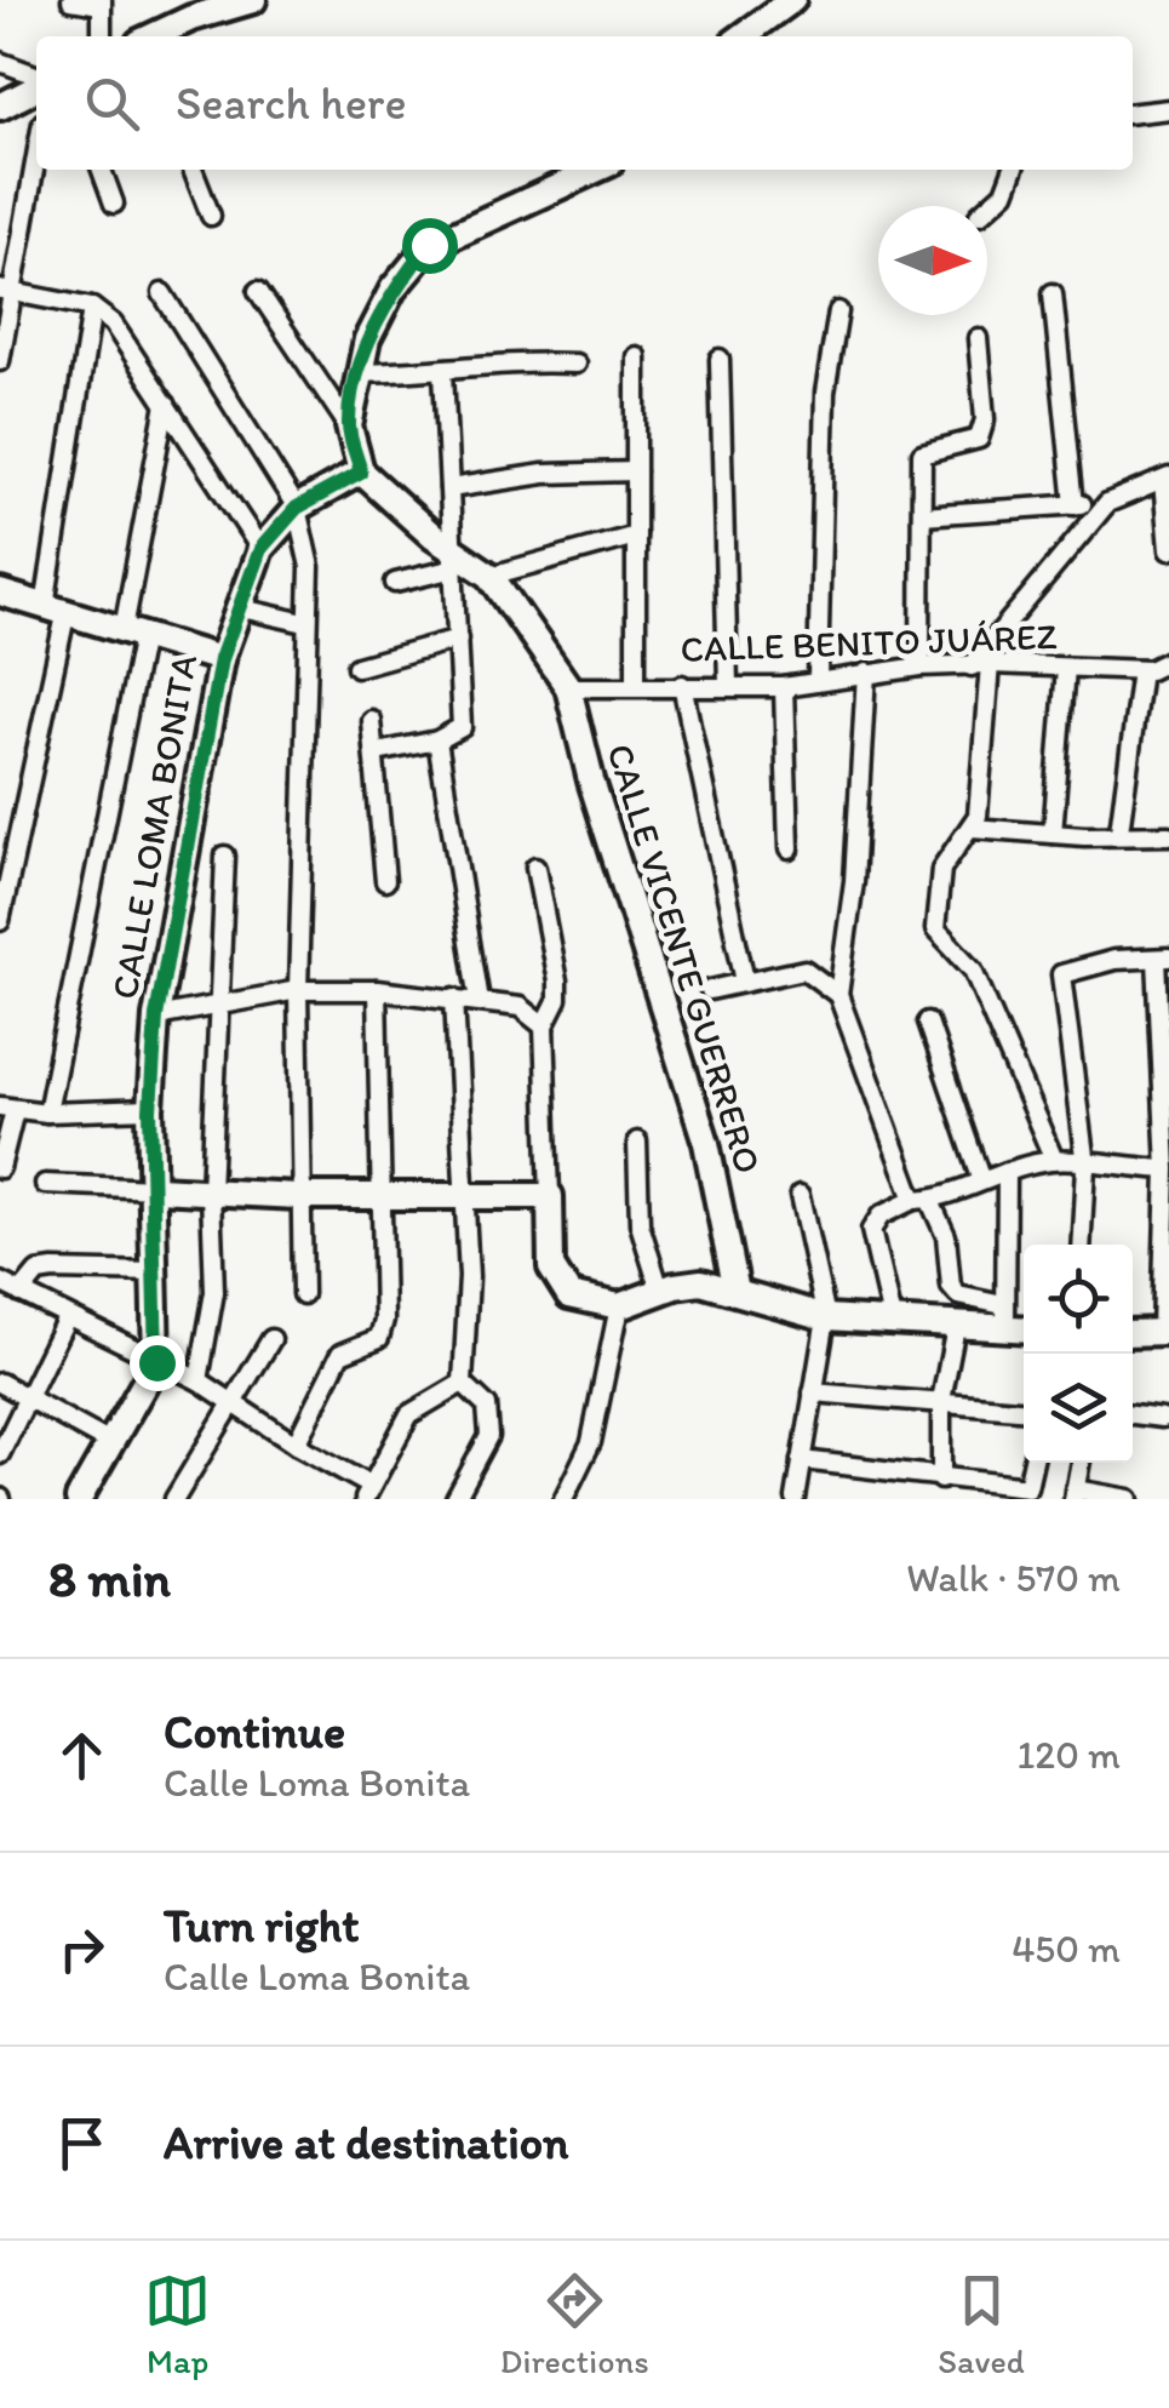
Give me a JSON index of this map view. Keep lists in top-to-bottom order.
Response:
{
  "streets": {
    "street": ["CALLE BENITO JUÁREZ", "CALLE LOMA BONITA", "CALLE VICENTE GUERRERO"]
  },
  "crossings": [
    ["CALLE BENITO JUÁREZ", "CALLE VICENTE GUERRERO"],
    ["CALLE LOMA BONITA", "CALLE VICENTE GUERRERO"]
  ],
  "north": "right",
  "page": {
    "search": "Search here",
    "heading": ["8 min", "Walk · 570 m"],
    "list": [
      ["Continue", "Calle Loma Bonita", "120 m"],
      ["Turn right", "Calle Loma Bonita", "450 m"],
      "Arrive at destination"
    ],
    "nav": ["Map", "Directions", "Saved"]
  }
}
